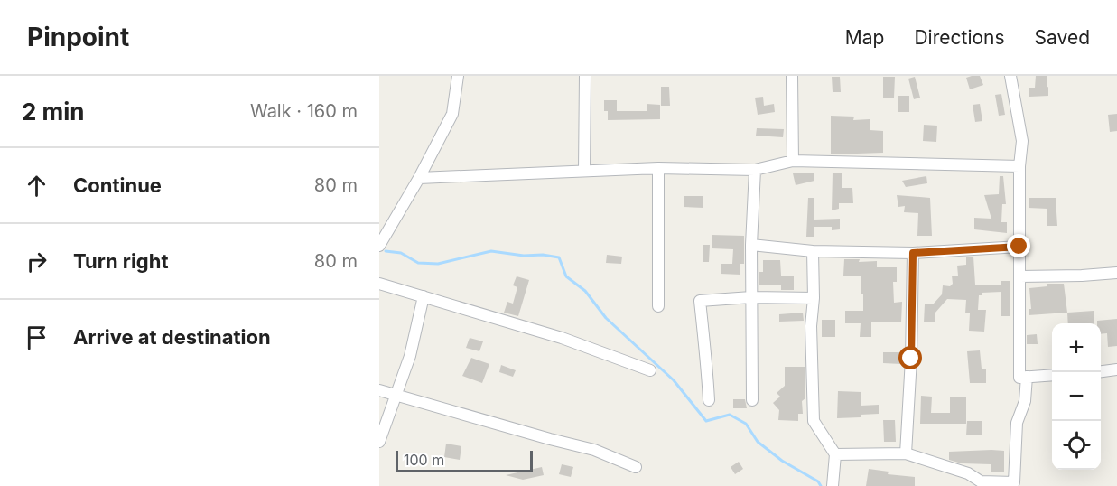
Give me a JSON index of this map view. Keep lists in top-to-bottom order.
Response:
{
  "scale_bar": "100 m",
  "page": {
    "header": "Pinpoint",
    "nav": ["Map", "Directions", "Saved"],
    "heading": ["2 min", "Walk · 160 m"],
    "list": [
      ["Continue", "80 m"],
      ["Turn right", "80 m"],
      "Arrive at destination"
    ],
    "map_buttons": ["+", "−"],
    "scale": "100 m"
  }
}
